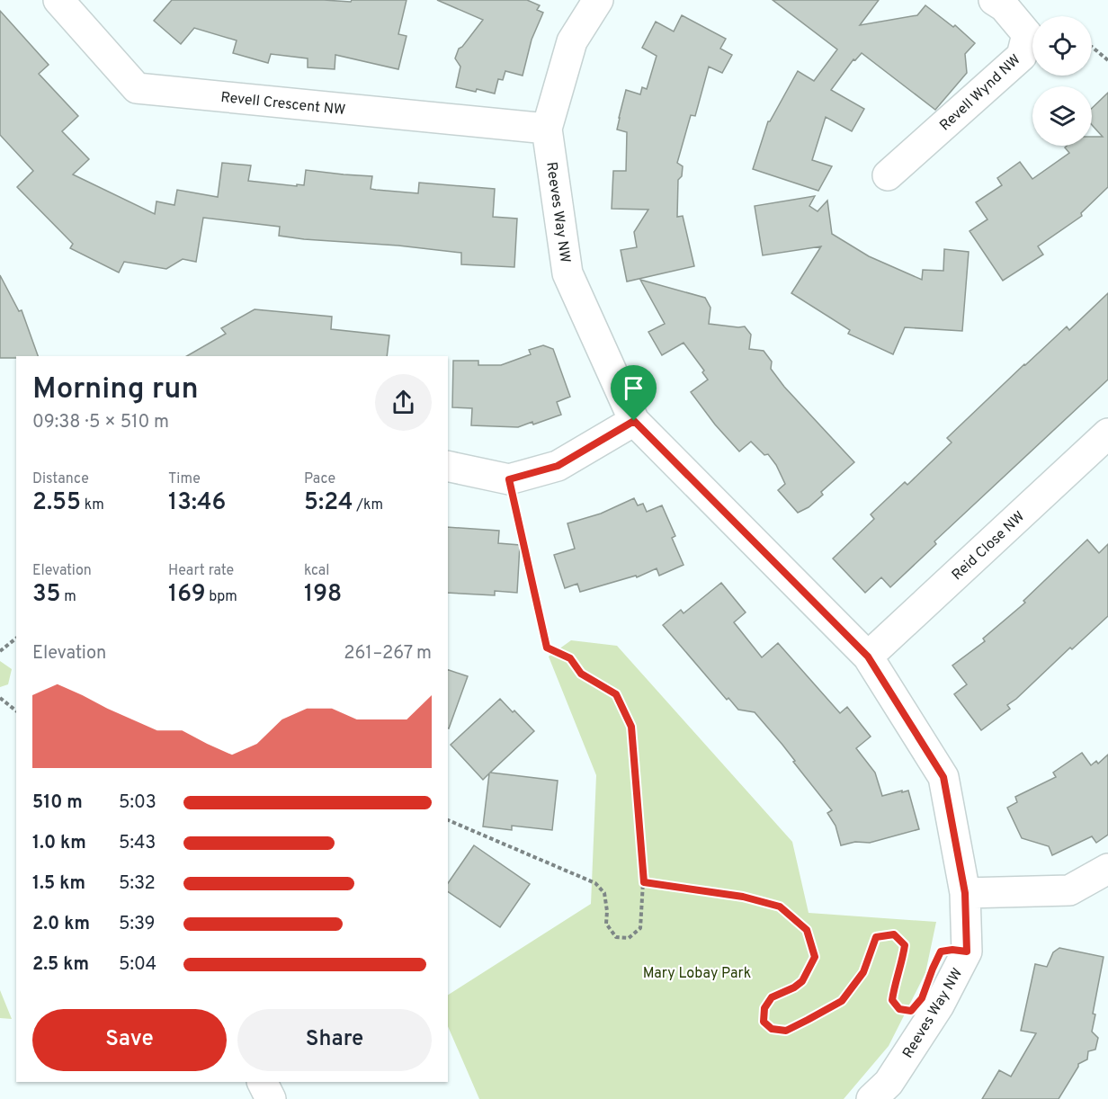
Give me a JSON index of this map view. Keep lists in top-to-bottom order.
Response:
{
  "streets": {
    "street": [
      "Revell Wynd NW",
      "Revell Crescent NW",
      "Reeves Way NW",
      "Reid Close NW"
    ]
  },
  "crossings": [
    ["Revell Crescent NW", "Reeves Way NW"],
    ["Reeves Way NW", "Reid Close NW"]
  ],
  "parks": ["Mary Lobay Park"],
  "page": {
    "heading": ["Morning run", "09:38 · 5 × 510 m"],
    "stats": [
      ["Distance", "2.55 km"],
      ["Time", "13:46"],
      ["Pace", "5:24 /km"],
      ["Elevation", "35 m"],
      ["Heart rate", "169 bpm"],
      ["kcal", "198"]
    ],
    "chart": ["Elevation", "261–267 m"],
    "list": [
      {
        "name": "510 m",
        "note": "5:03"
      },
      {
        "name": "1.0 km",
        "note": "5:43"
      },
      {
        "name": "1.5 km",
        "note": "5:32"
      },
      {
        "name": "2.0 km",
        "note": "5:39"
      },
      {
        "name": "2.5 km",
        "note": "5:04"
      }
    ],
    "buttons": ["Save", "Share"]
  }
}
